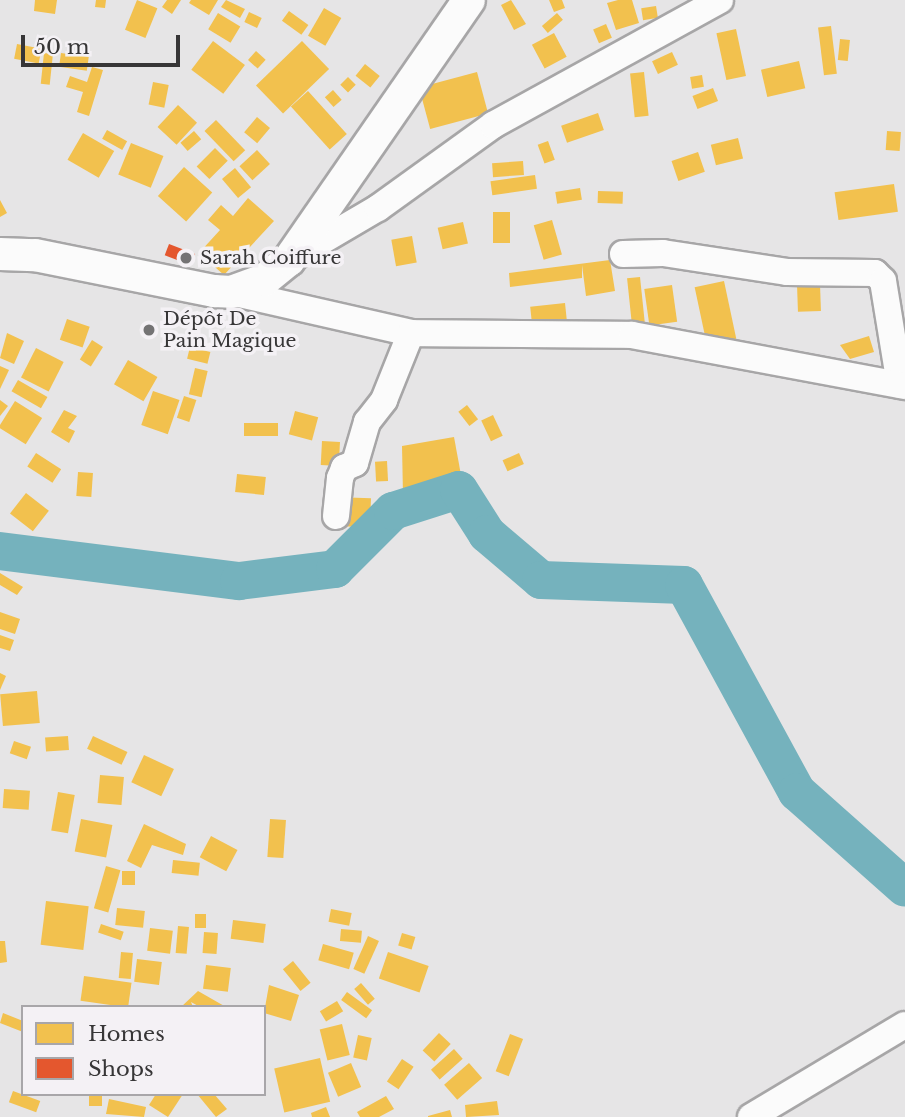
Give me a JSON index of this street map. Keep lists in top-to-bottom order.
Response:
{
  "places": ["Sarah Coiffure", "Dépôt De Pain Magique"],
  "legend": ["Homes", "Shops"],
  "scale_bar": "50 m"
}
